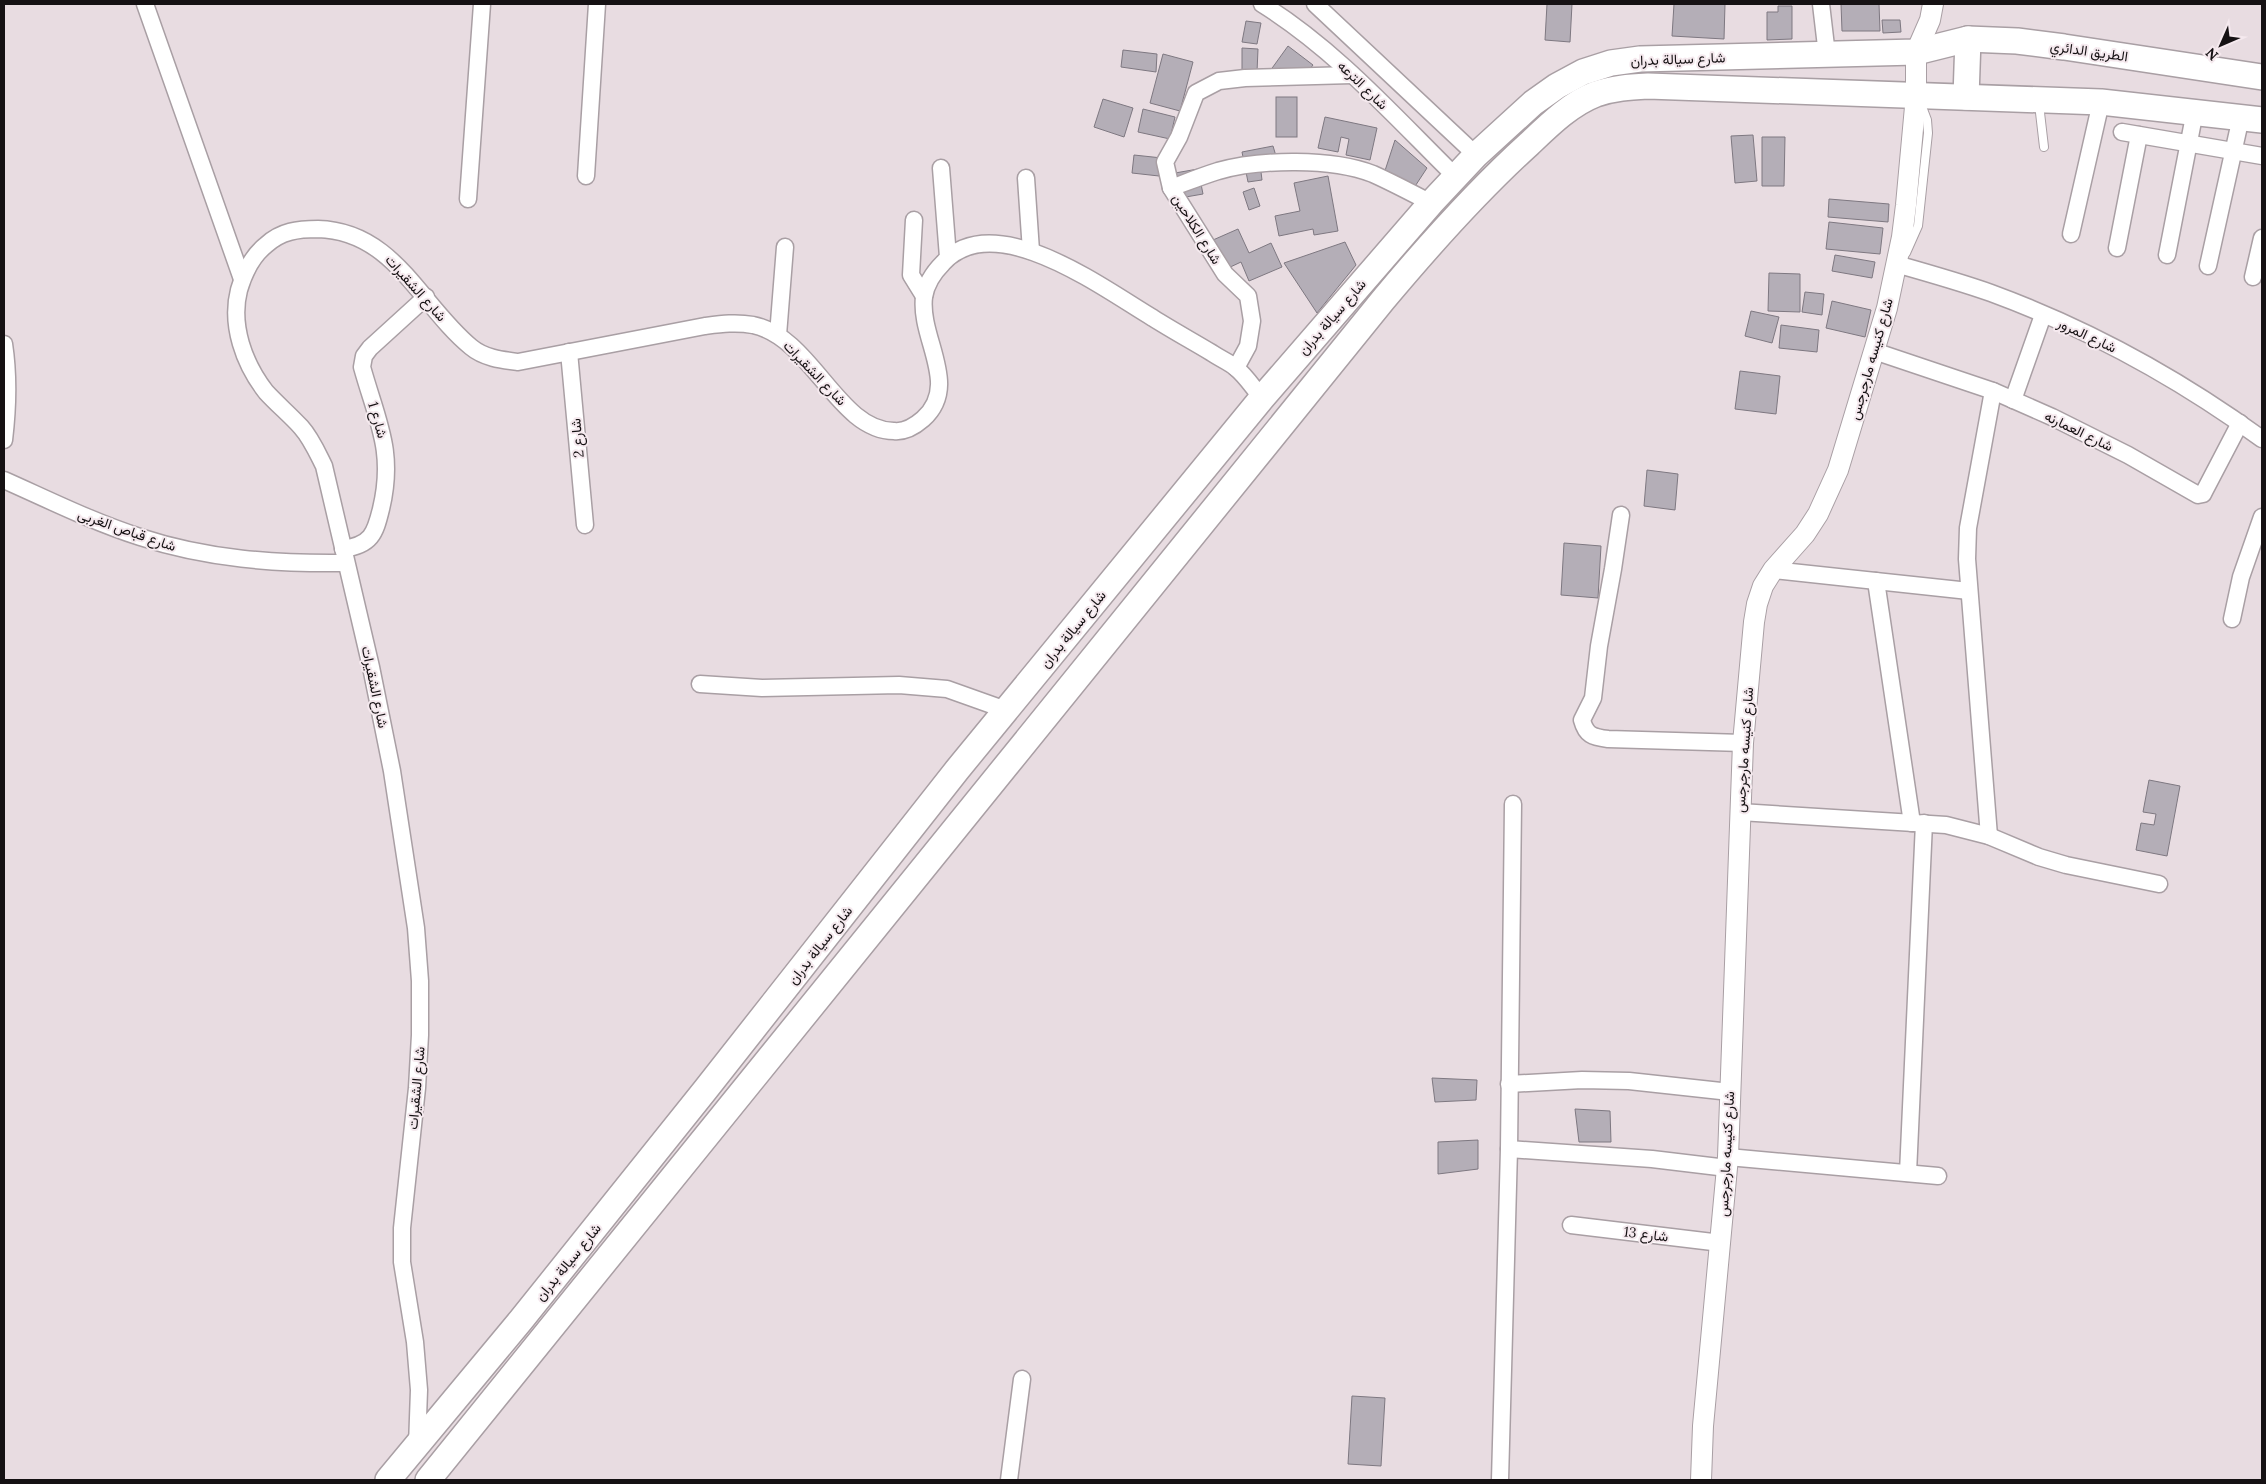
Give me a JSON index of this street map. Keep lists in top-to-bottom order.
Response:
{
  "streets": {
    "main road": ["الطريق الدائري", "شارع سيالة بدران"],
    "street": [
      "شارع الترعه",
      "شارع الكلاحين",
      "شارع الشقيرات",
      "شارع المرور",
      "شارع كنيسه مارجرجس",
      "شارع 1",
      "شارع العمارنه",
      "شارع 2",
      "شارع قباص الغربى",
      "شارع 13"
    ]
  },
  "crossings": [
    ["الطريق الدائري", "شارع سيالة بدران"],
    ["الطريق الدائري", "شارع كنيسه مارجرجس"],
    ["شارع سيالة بدران", "شارع الترعه"],
    ["شارع سيالة بدران", "شارع الشقيرات"],
    ["شارع سيالة بدران", "شارع كنيسه مارجرجس"],
    ["شارع الترعه", "شارع الكلاحين"],
    ["شارع الكلاحين", "شارع الشقيرات"],
    ["شارع الشقيرات", "شارع 1"],
    ["شارع الشقيرات", "شارع 2"],
    ["شارع الشقيرات", "شارع قباص الغربى"],
    ["شارع المرور", "شارع كنيسه مارجرجس"],
    ["شارع المرور", "شارع العمارنه"],
    ["شارع كنيسه مارجرجس", "شارع العمارنه"],
    ["شارع كنيسه مارجرجس", "شارع 13"],
    ["شارع 1", "شارع قباص الغربى"]
  ],
  "north": "bottom left"
}
